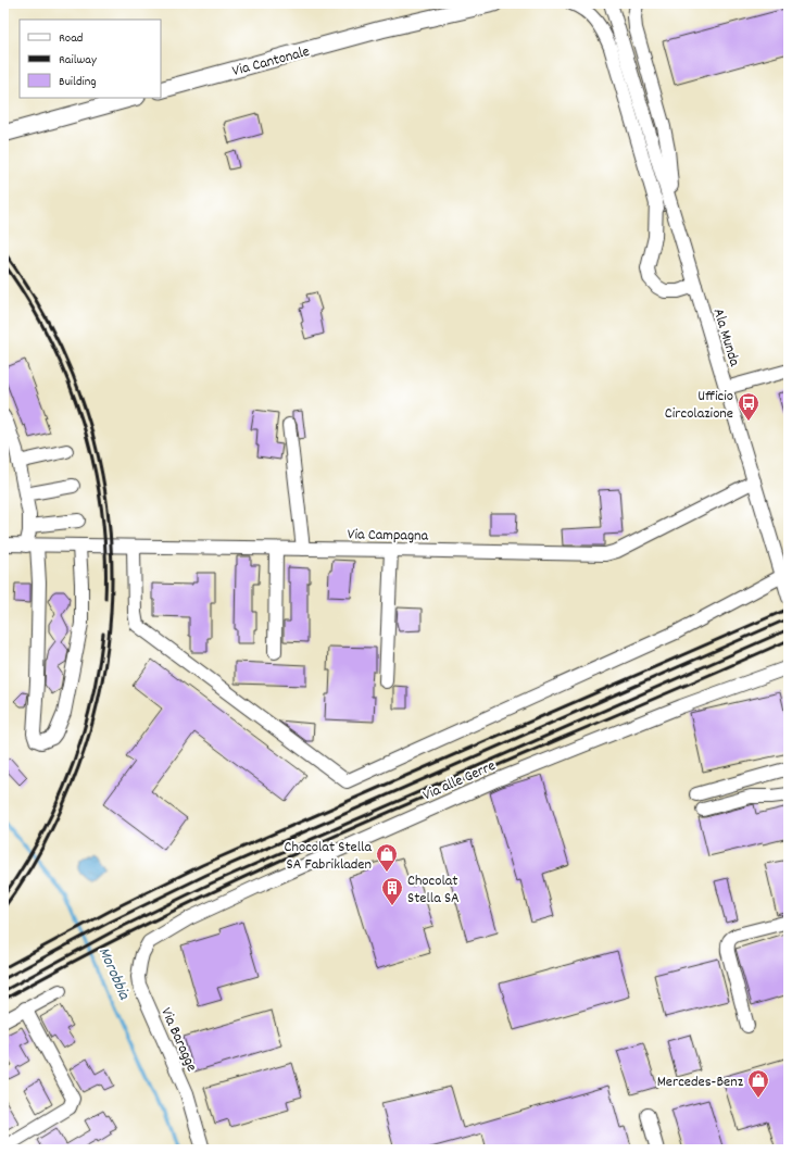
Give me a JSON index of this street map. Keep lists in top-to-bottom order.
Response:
{
  "streets": {
    "main road": ["Via Cantonale"],
    "street": [
      "Ala Munda",
      "Via Campagna",
      "Via alle Gerre",
      "Via Baragge"
    ]
  },
  "crossings": [
    ["Ala Munda", "Via Campagna"],
    ["Via alle Gerre", "Via Baragge"]
  ],
  "water": ["Morobbia"],
  "places": {
    "bus stop": ["Ufficio Circolazione"],
    "shop": ["Chocolat Stella SA Fabrikladen", "Mercedes-Benz"],
    "building": ["Chocolat Stella SA"]
  },
  "legend": ["Road", "Railway", "Building"]
}
